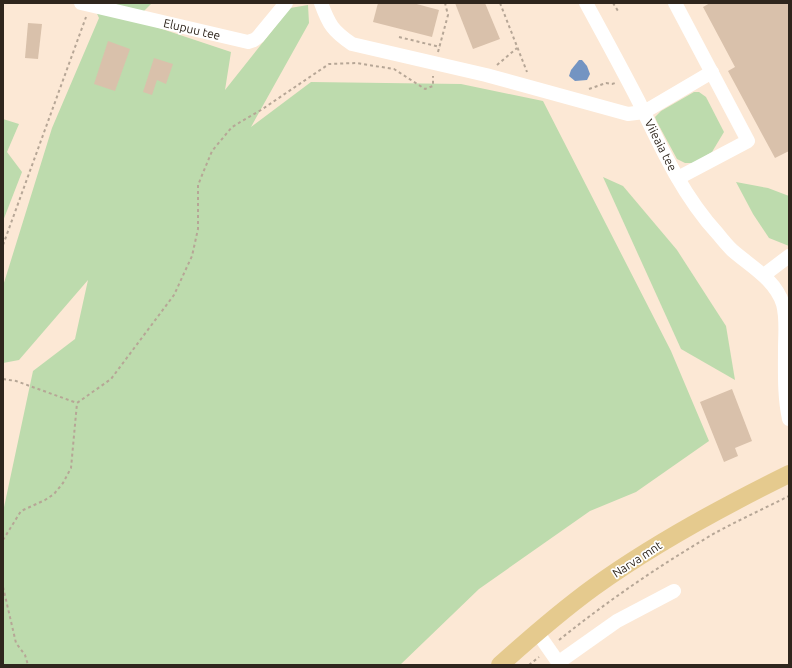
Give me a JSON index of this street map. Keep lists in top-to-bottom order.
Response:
{
  "streets": {
    "main road": ["Narva mnt"],
    "street": ["Elupuu tee", "Viieaia tee"]
  }
}
